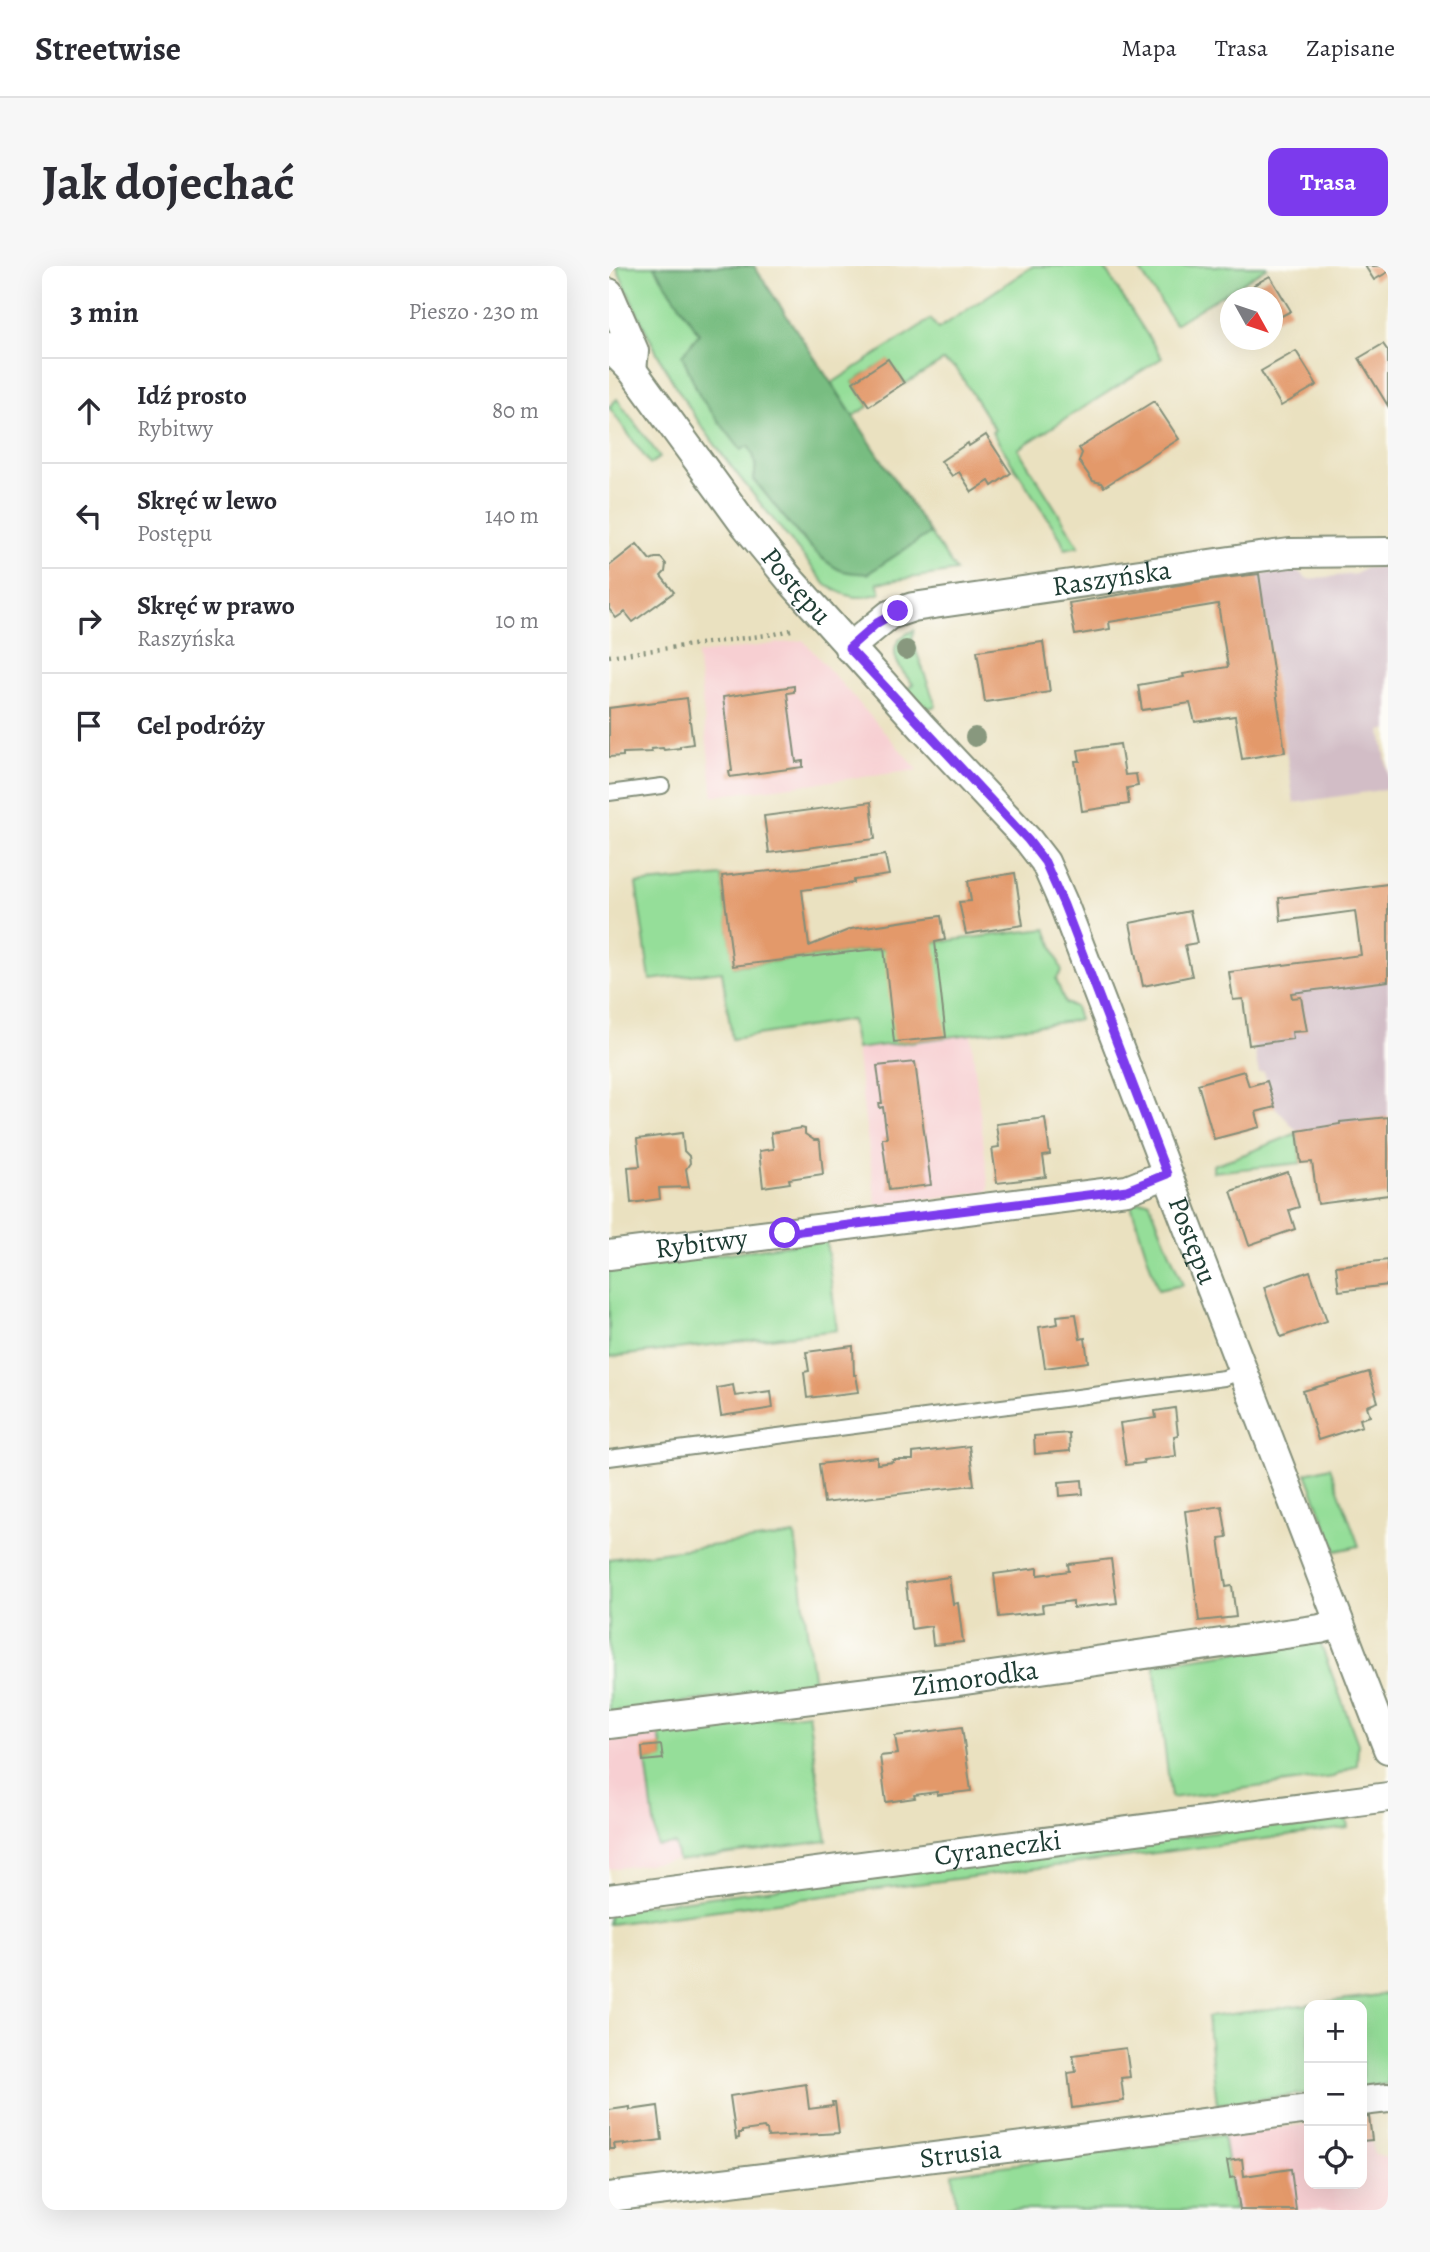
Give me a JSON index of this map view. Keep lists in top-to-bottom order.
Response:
{
  "streets": {
    "street": [
      "Raszyńska",
      "Postępu",
      "Rybitwy",
      "Zimorodka",
      "Cyraneczki",
      "Strusia"
    ]
  },
  "crossings": [
    ["Raszyńska", "Postępu"],
    ["Postępu", "Rybitwy"],
    ["Postępu", "Zimorodka"]
  ],
  "north": "bottom right",
  "page": {
    "header": "Streetwise",
    "nav": ["Mapa", "Trasa", "Zapisane"],
    "buttons": "Trasa",
    "title": "Jak dojechać",
    "heading": ["3 min", "Pieszo · 230 m"],
    "list": [
      ["Idź prosto", "Rybitwy", "80 m"],
      ["Skręć w lewo", "Postępu", "140 m"],
      ["Skręć w prawo", "Raszyńska", "10 m"],
      "Cel podróży"
    ],
    "map_buttons": ["+", "−"]
  }
}
